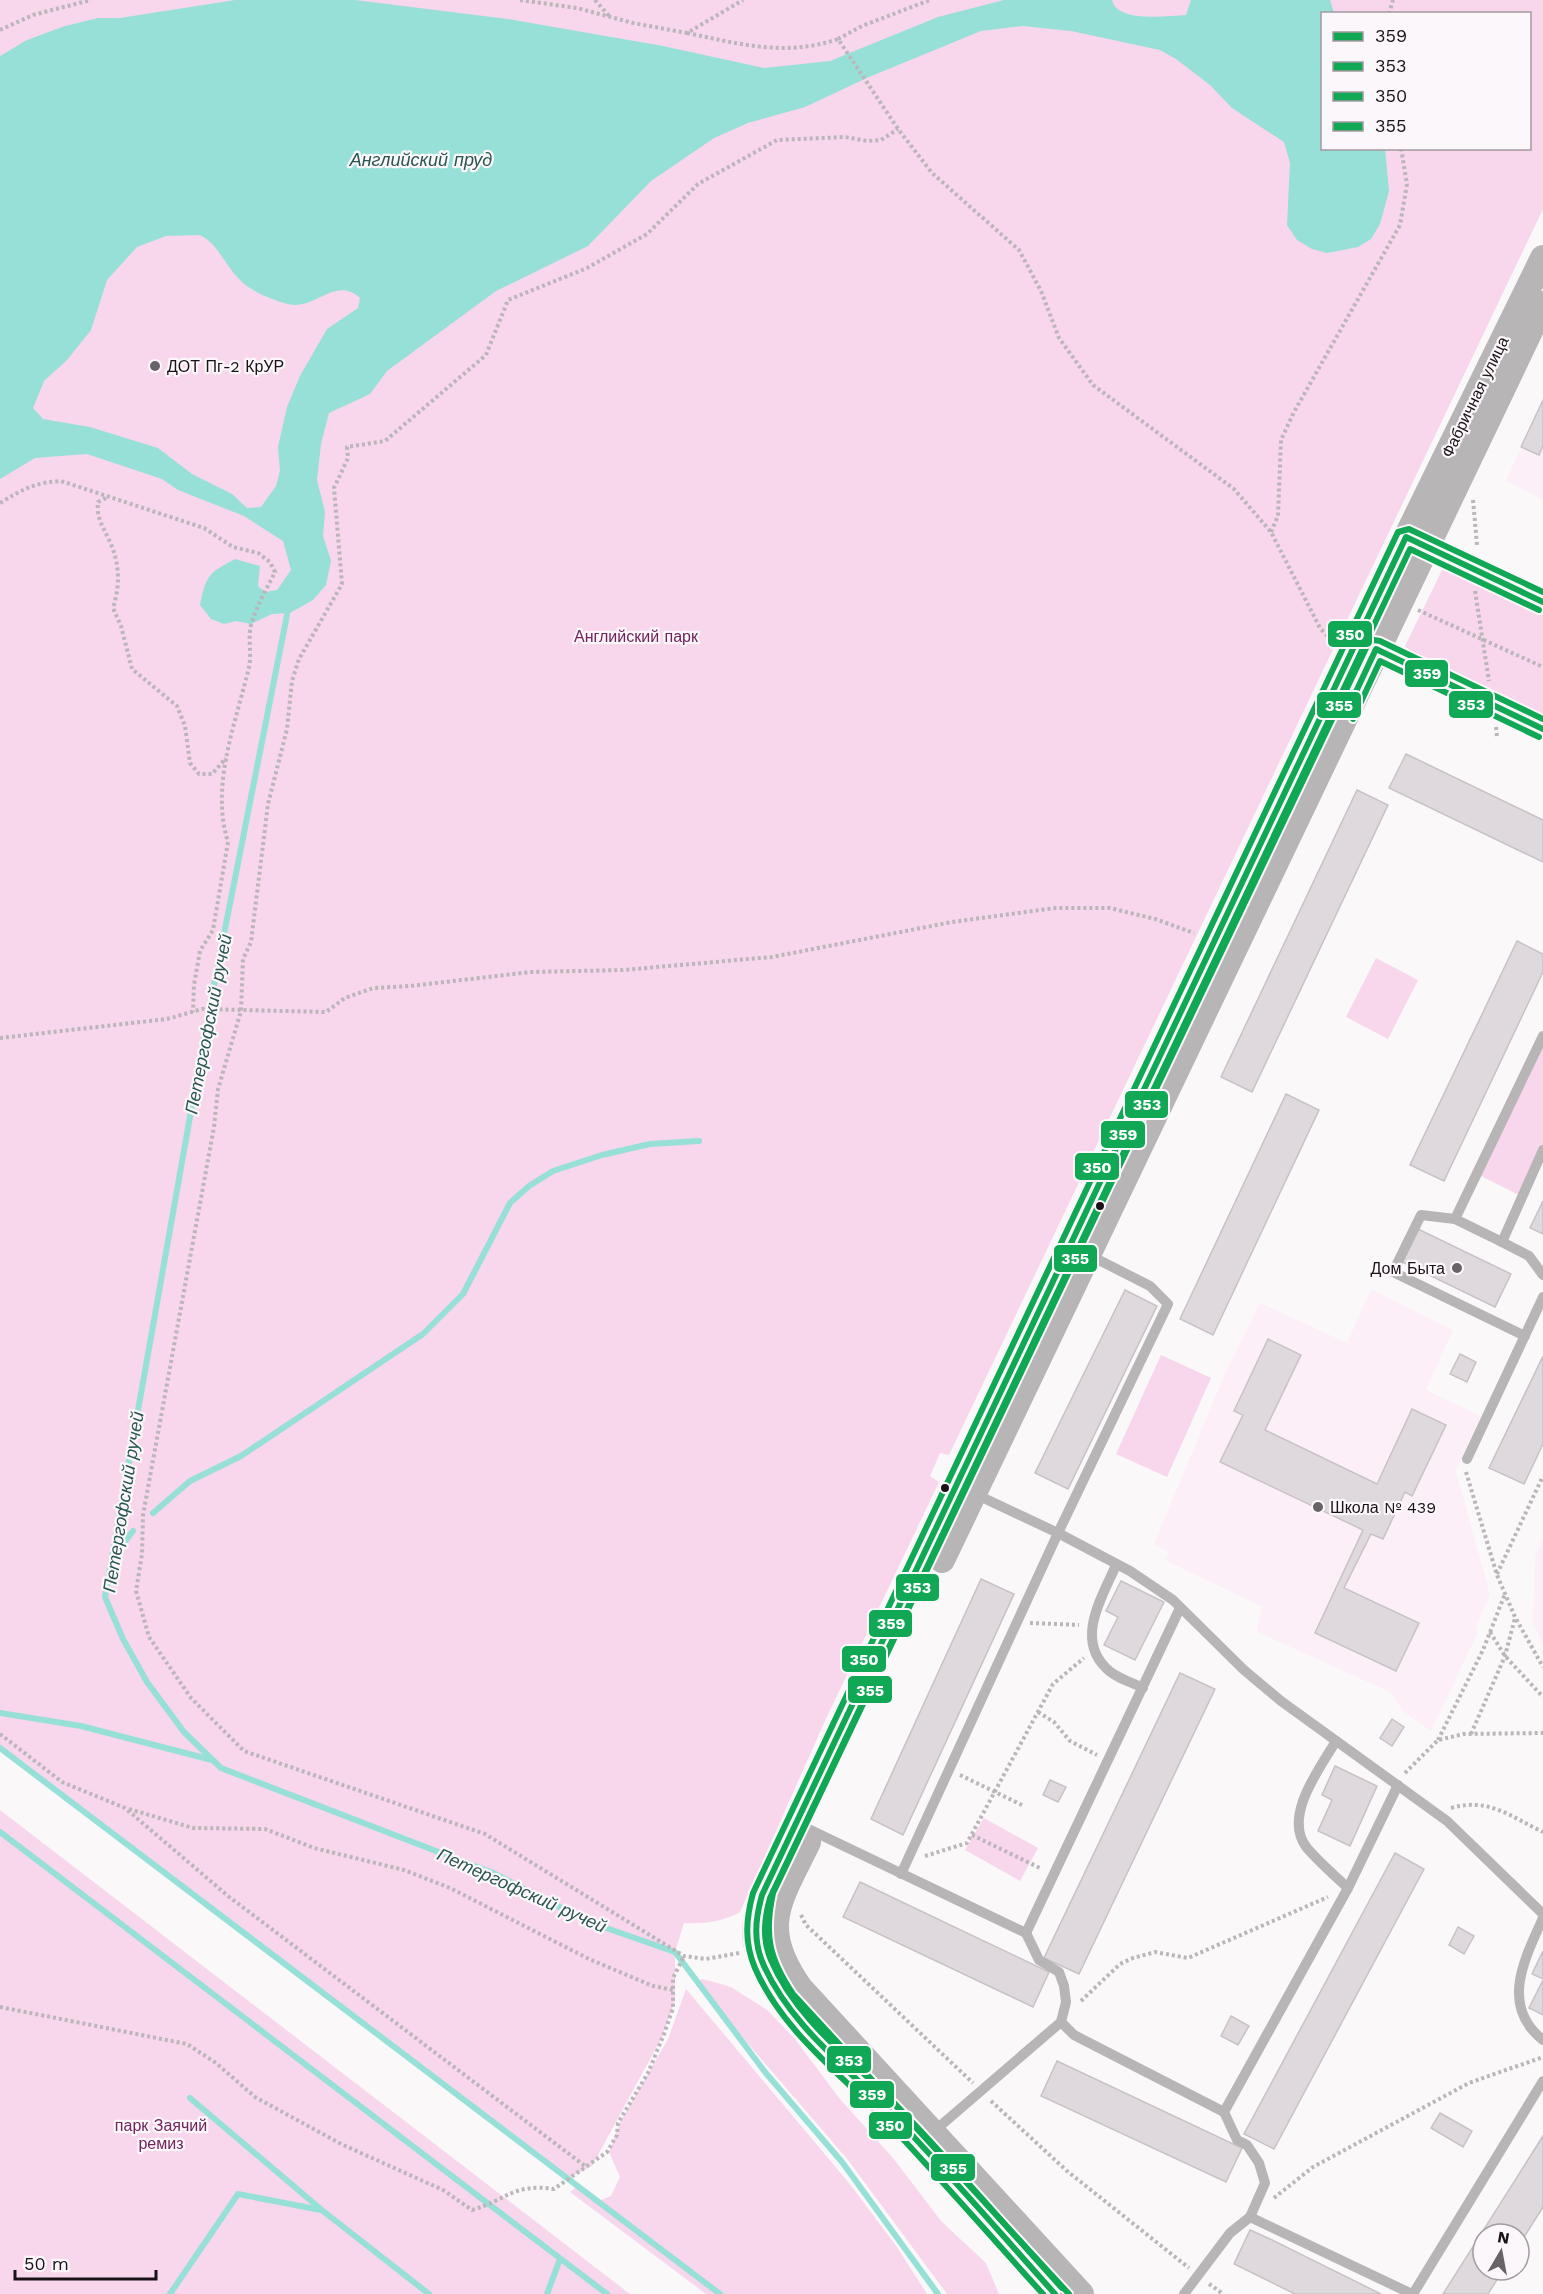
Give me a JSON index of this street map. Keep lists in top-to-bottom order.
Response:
{
  "streets": {
    "street": ["Фабричная улица"]
  },
  "water": ["Английский пруд", "Петергофский ручей"],
  "parks": ["Английский парк", "парк Заячий ремиз"],
  "places": ["ДОТ Пг-2 КрУР", "Дом Быта", "Школа № 439"],
  "lines": [
    "transit line 350",
    "transit line 359",
    "transit line 353",
    "transit line 355"
  ],
  "legend": [
    "359",
    "353",
    "350",
    "355"
  ],
  "scale_bar": "50 m",
  "north": "top"
}
